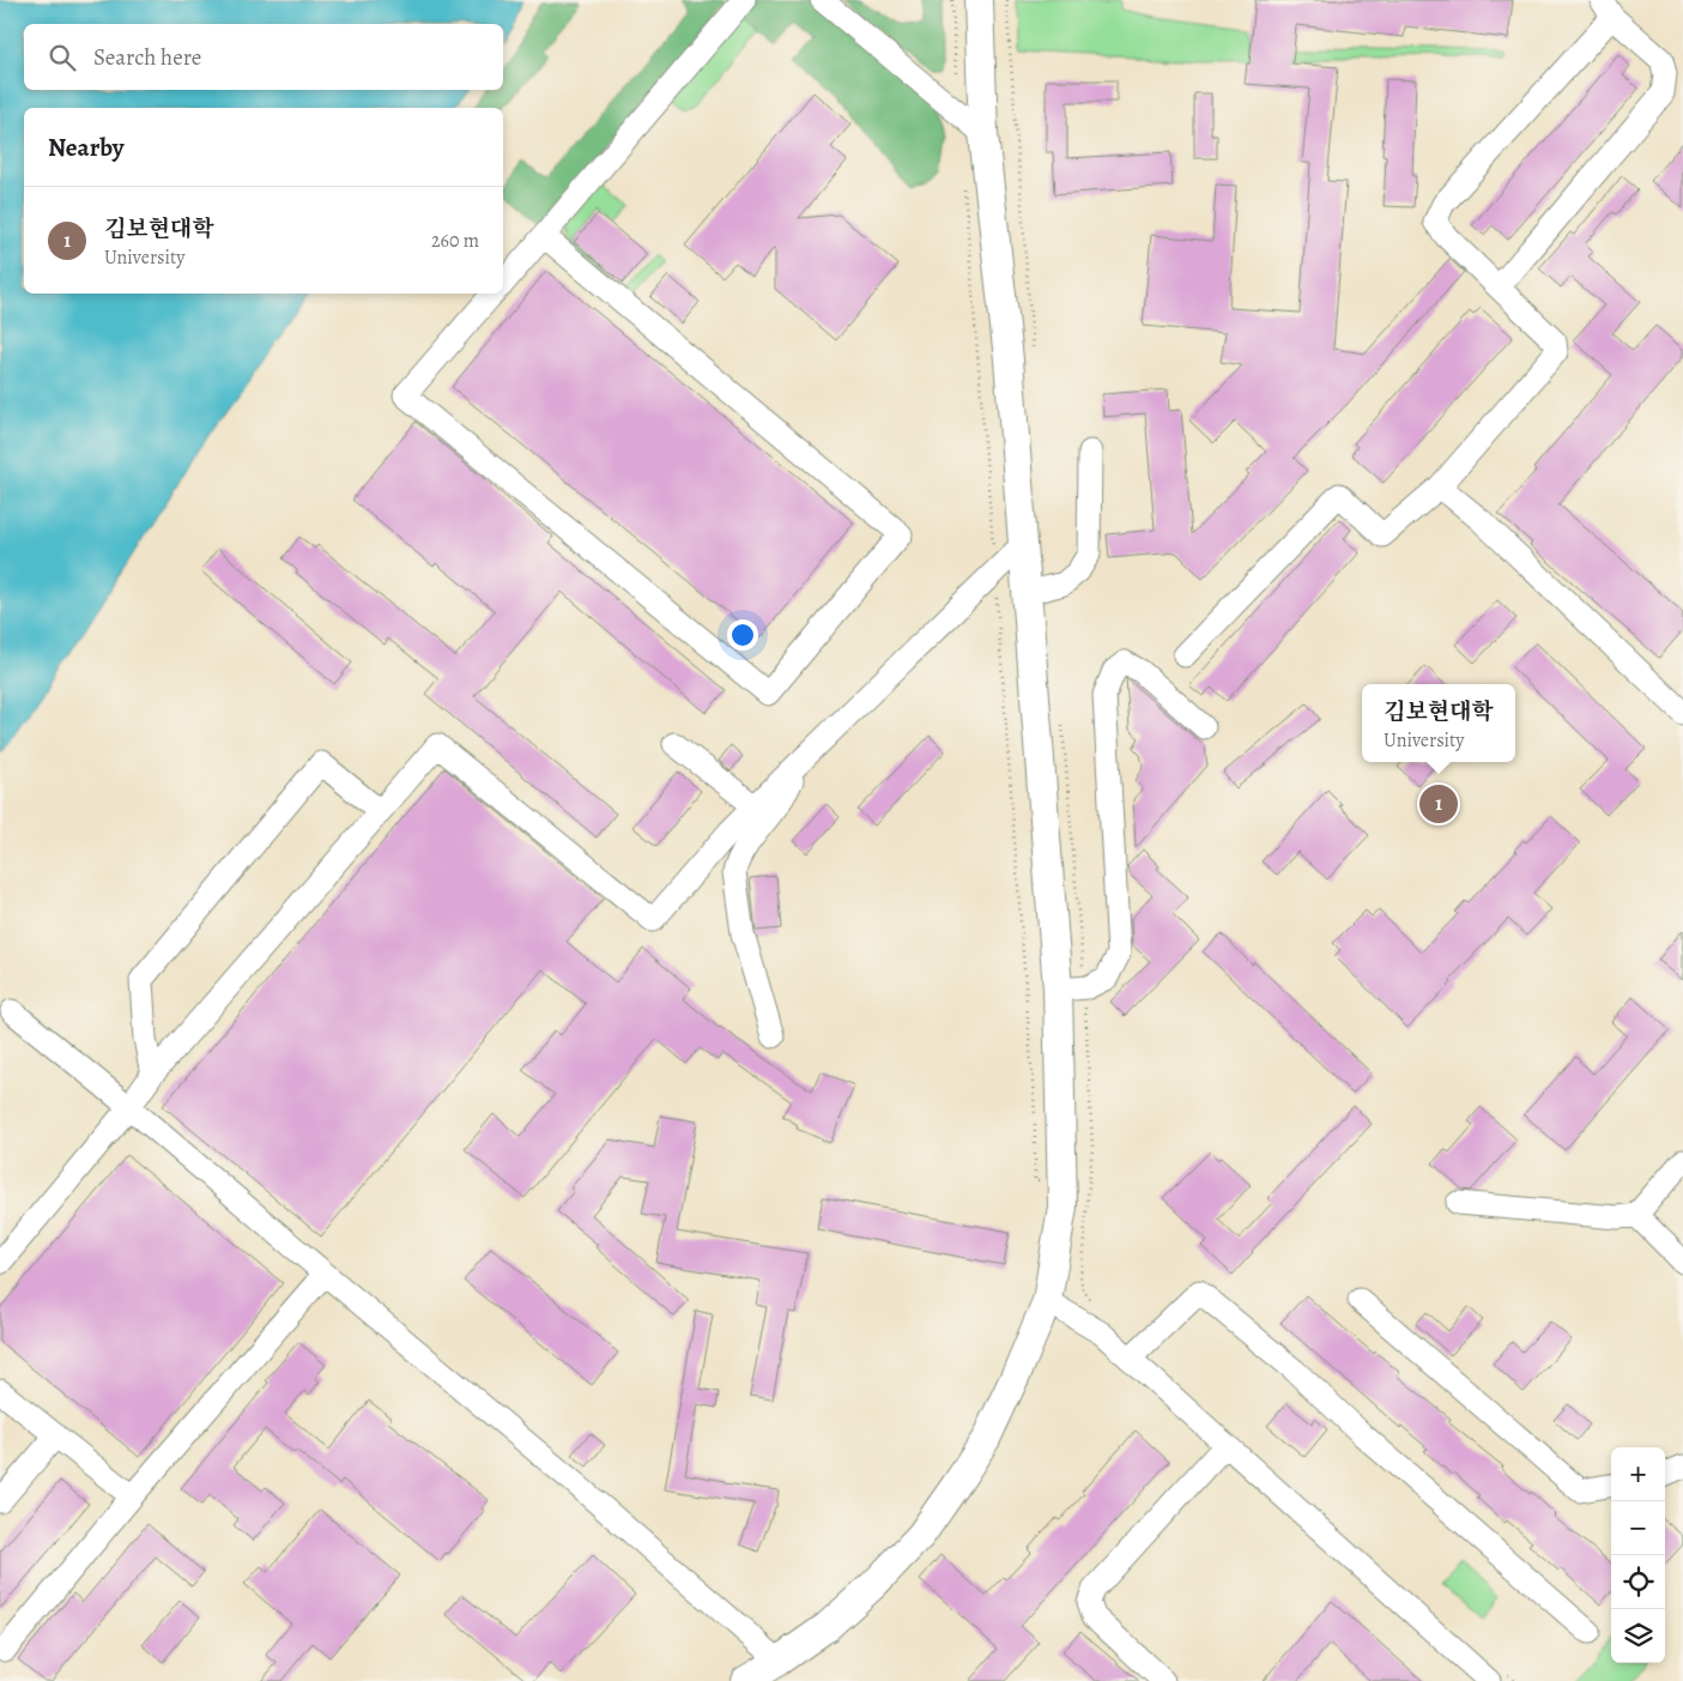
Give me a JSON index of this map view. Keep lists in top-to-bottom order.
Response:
{
  "page": {
    "search": "Search here",
    "heading": "Nearby",
    "list": [
      {
        "mark": "1",
        "name": "김보현대학",
        "note": "University",
        "value": "260 m"
      }
    ],
    "popup": ["김보현대학", "University"],
    "pins": "1",
    "map_buttons": ["+", "−"]
  }
}
